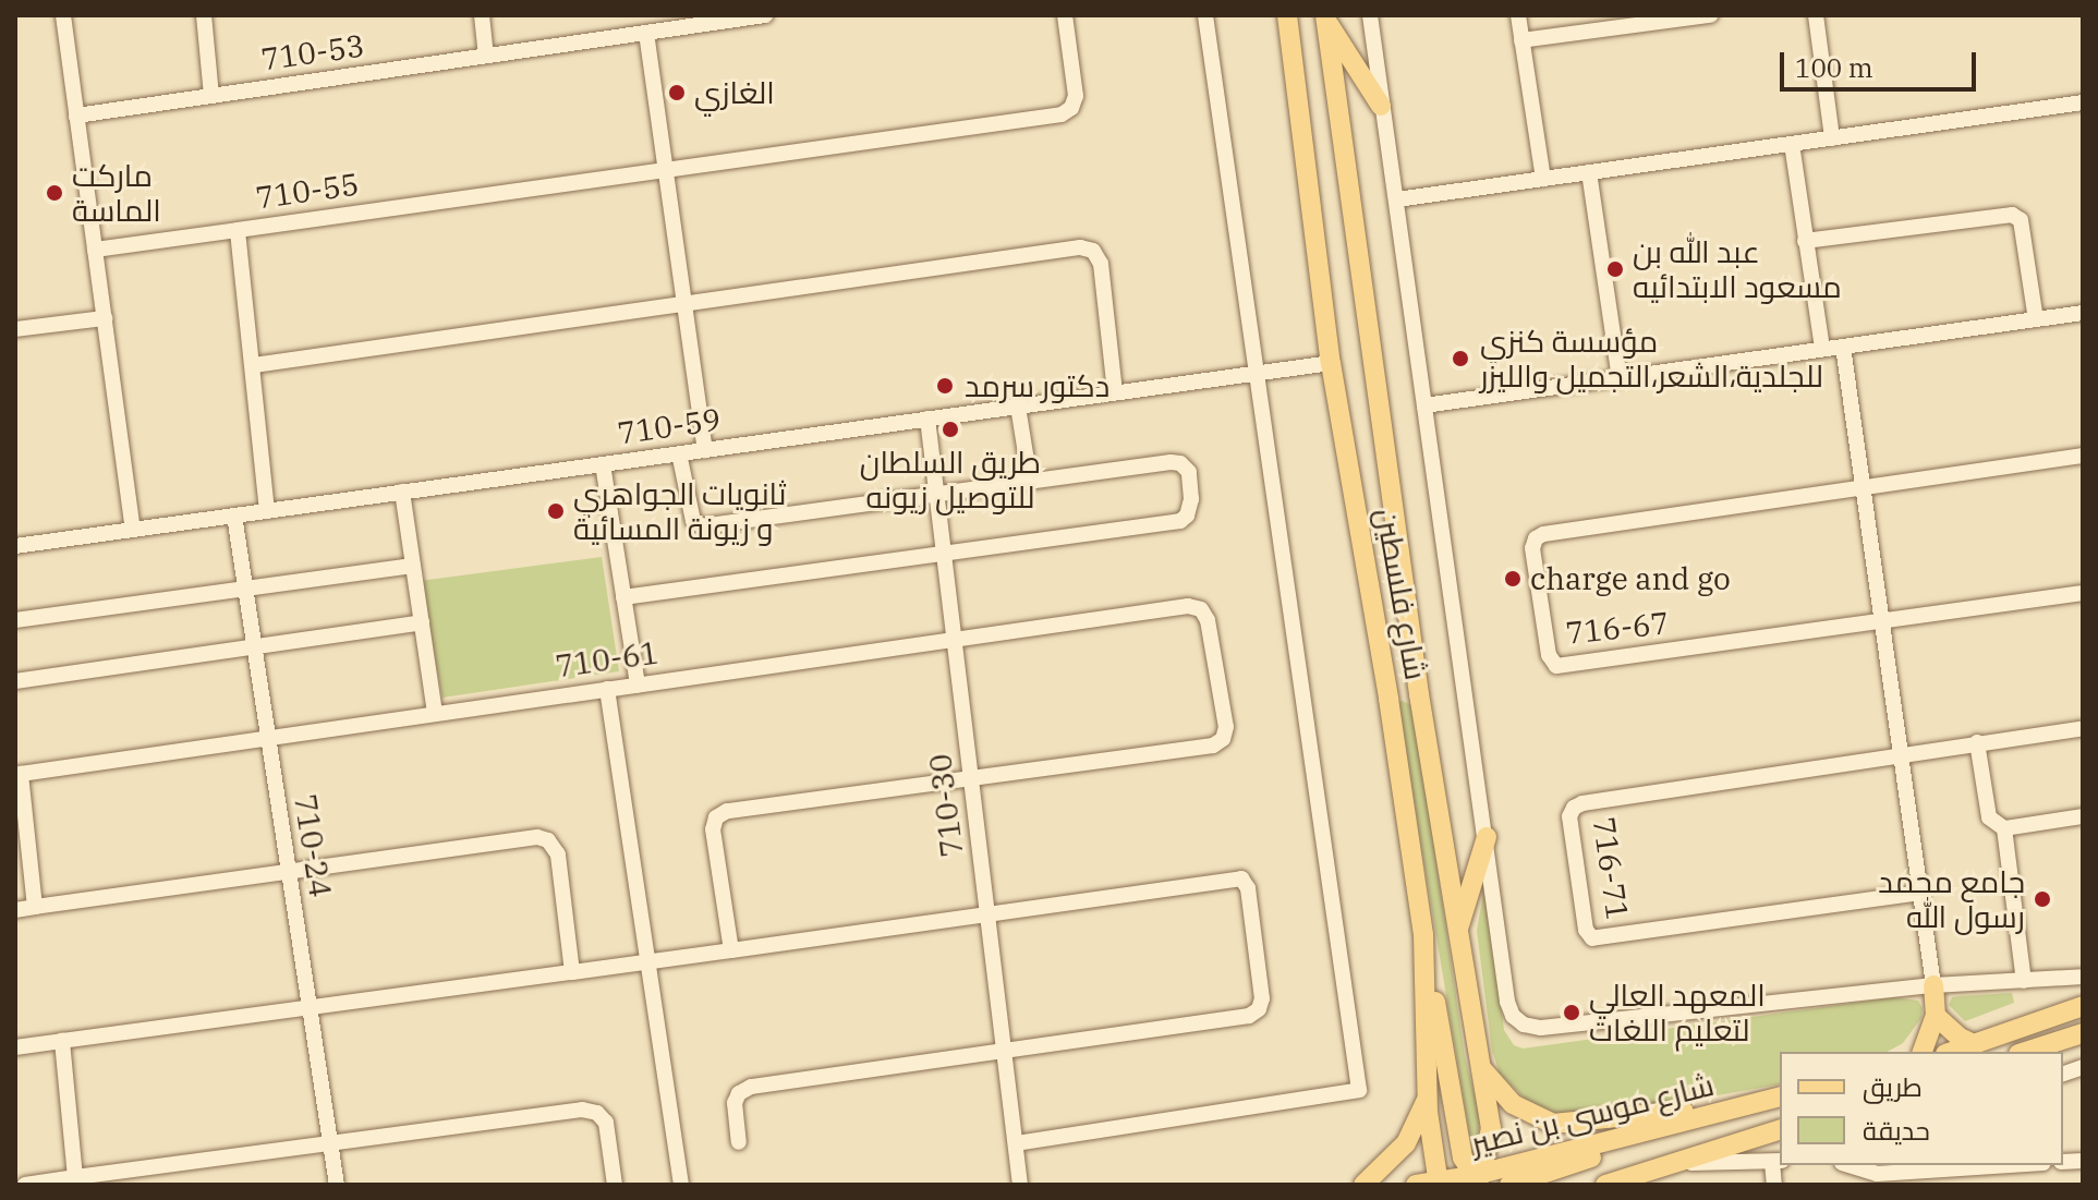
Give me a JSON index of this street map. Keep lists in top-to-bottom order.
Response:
{
  "streets": {
    "main road": ["شارع فلسطين", "شارع موسى بن نصير"],
    "street": [
      "710-53",
      "710-55",
      "710-59",
      "716-67",
      "710-61",
      "710-30",
      "710-24",
      "716-71"
    ]
  },
  "crossings": [
    ["710-55", "710-59"],
    ["710-59", "شارع فلسطين"],
    ["710-59", "710-30"],
    ["710-59", "710-24"],
    ["شارع فلسطين", "شارع موسى بن نصير"],
    ["710-61", "710-30"],
    ["710-61", "710-24"]
  ],
  "places": [
    "الغازي",
    "ماركت الماسة",
    "عبد الله بن مسعود الابتدائيه",
    "مؤسسة كنزي للجلدية،الشعر،التجميل والليزر",
    "دكتور سرمد",
    "طريق السلطان للتوصيل زيونه",
    "ثانويات الجواهري و زيونة المسائية",
    "charge and go",
    "جامع محمد رسول الله",
    "المعهد العالي لتعليم اللغات"
  ],
  "legend": ["طريق", "حديقة"],
  "scale_bar": "100 m"
}
